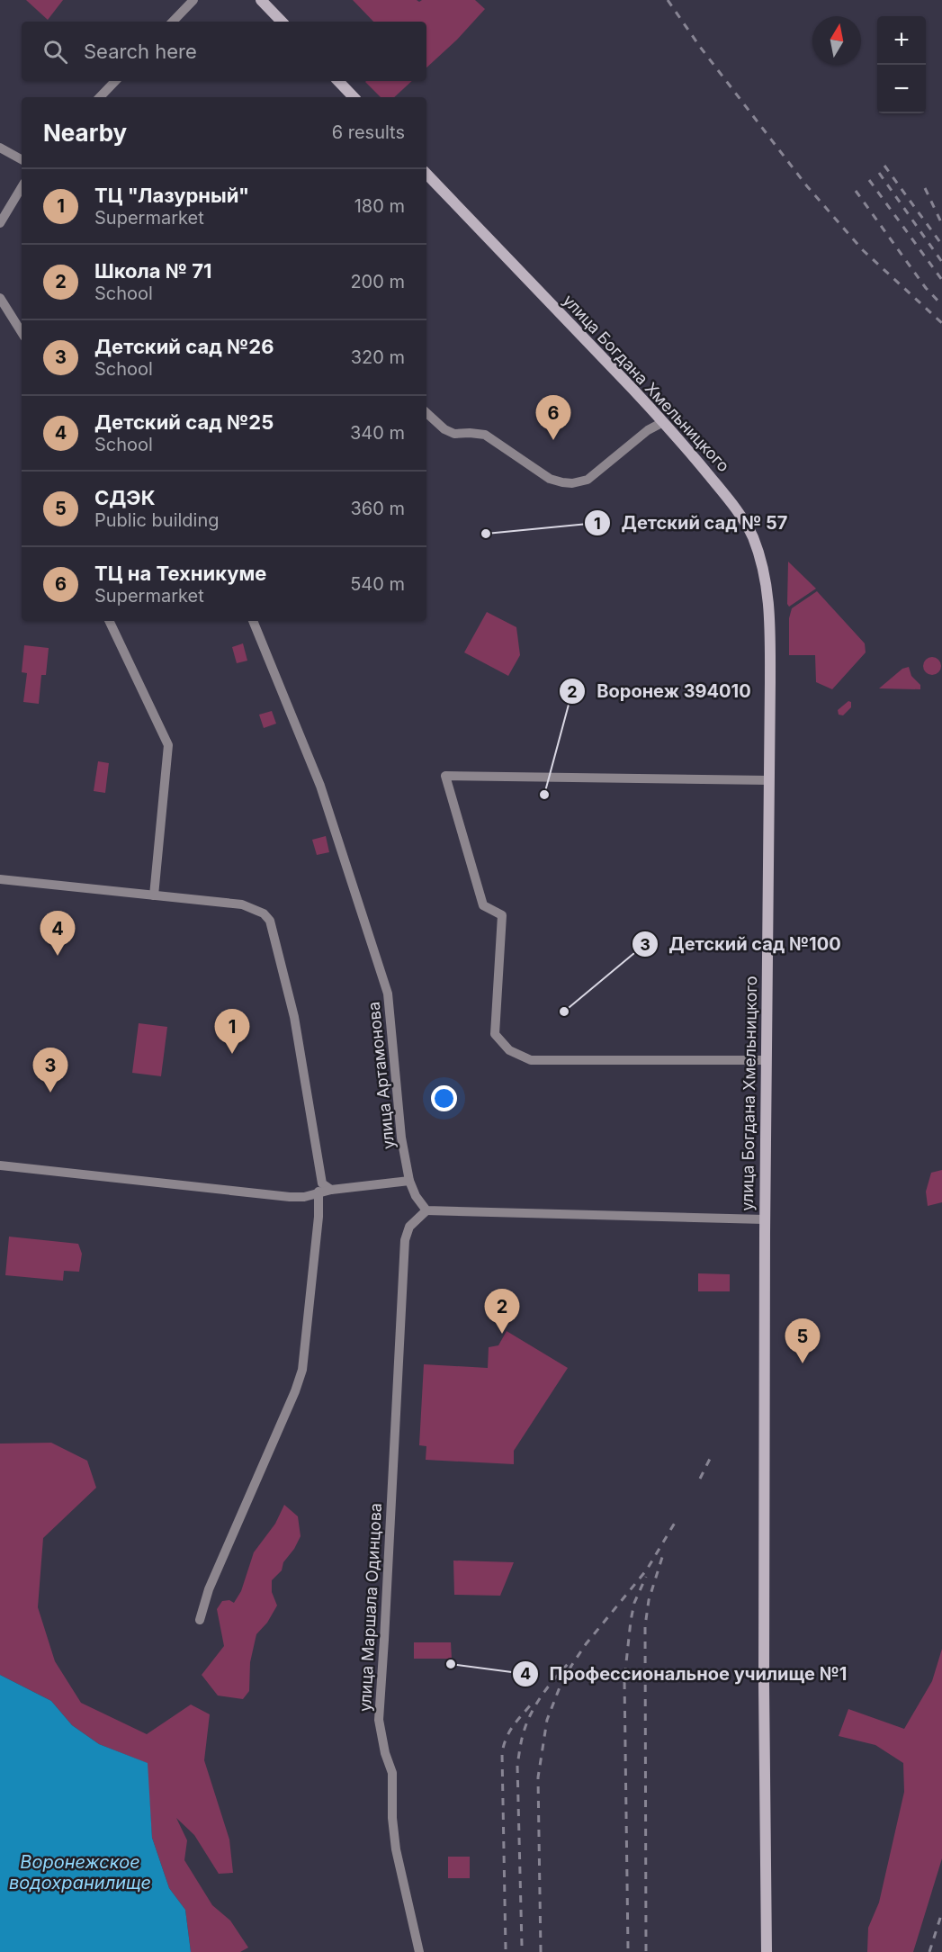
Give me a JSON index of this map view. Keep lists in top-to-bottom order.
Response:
{
  "streets": {
    "main road": ["улица Богдана Хмельницкого"],
    "street": ["улица Артамонова", "улица Маршала Одинцова"]
  },
  "crossings": [
    ["улица Артамонова", "улица Маршала Одинцова"]
  ],
  "water": ["Воронежское водохранилище"],
  "places": [
    "Детский сад № 57",
    "Воронеж 394010",
    "Детский сад №100",
    "Профессиональное училище №1"
  ],
  "north": "top",
  "page": {
    "map_buttons": ["+", "−"],
    "search": "Search here",
    "heading": ["Nearby", "6 results"],
    "list": [
      {
        "mark": "1",
        "name": "ТЦ \"Лазурный\"",
        "note": "Supermarket",
        "value": "180 m"
      },
      {
        "mark": "2",
        "name": "Школа № 71",
        "note": "School",
        "value": "200 m"
      },
      {
        "mark": "3",
        "name": "Детский сад №26",
        "note": "School",
        "value": "320 m"
      },
      {
        "mark": "4",
        "name": "Детский сад №25",
        "note": "School",
        "value": "340 m"
      },
      {
        "mark": "5",
        "name": "СДЭК",
        "note": "Public building",
        "value": "360 m"
      },
      {
        "mark": "6",
        "name": "ТЦ на Техникуме",
        "note": "Supermarket",
        "value": "540 m"
      }
    ],
    "pins": [
      "6",
      "4",
      "1",
      "3",
      "2",
      "5"
    ]
  }
}
